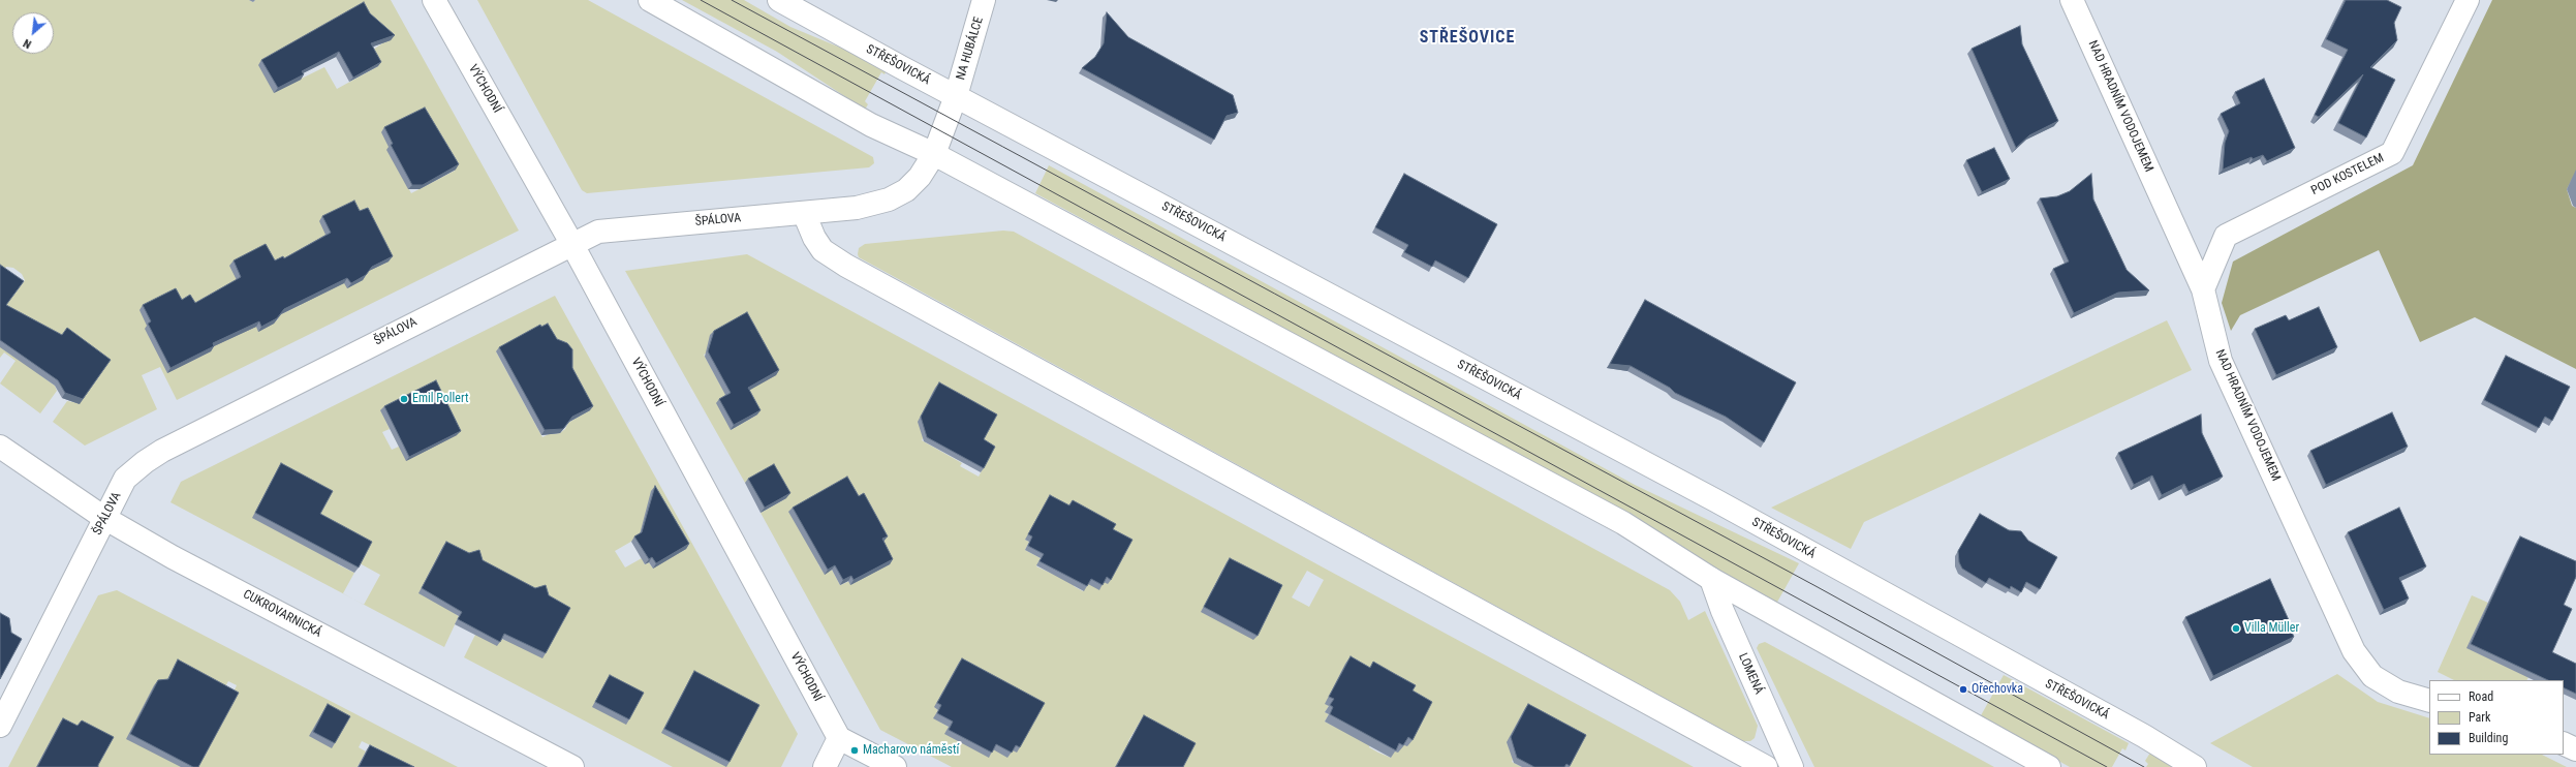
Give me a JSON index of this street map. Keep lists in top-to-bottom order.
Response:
{
  "streets": {
    "street": [
      "NA HUBÁLCE",
      "STŘEŠOVICKÁ",
      "VÝCHODNÍ",
      "NAD HRADNÍM VODOJEMEM",
      "POD KOSTELEM",
      "ŠPÁLOVA",
      "CUKROVARNICKÁ",
      "LOMENÁ"
    ]
  },
  "crossings": [
    ["NA HUBÁLCE", "STŘEŠOVICKÁ"],
    ["NA HUBÁLCE", "ŠPÁLOVA"],
    ["VÝCHODNÍ", "ŠPÁLOVA"],
    ["NAD HRADNÍM VODOJEMEM", "POD KOSTELEM"],
    ["ŠPÁLOVA", "CUKROVARNICKÁ"]
  ],
  "districts": ["STŘEŠOVICE"],
  "places": [
    "Emil Pollert",
    "Villa Müller",
    "Ořechovka",
    "Macharovo náměstí"
  ],
  "legend": ["Road", "Park", "Building"],
  "north": "bottom left"
}
